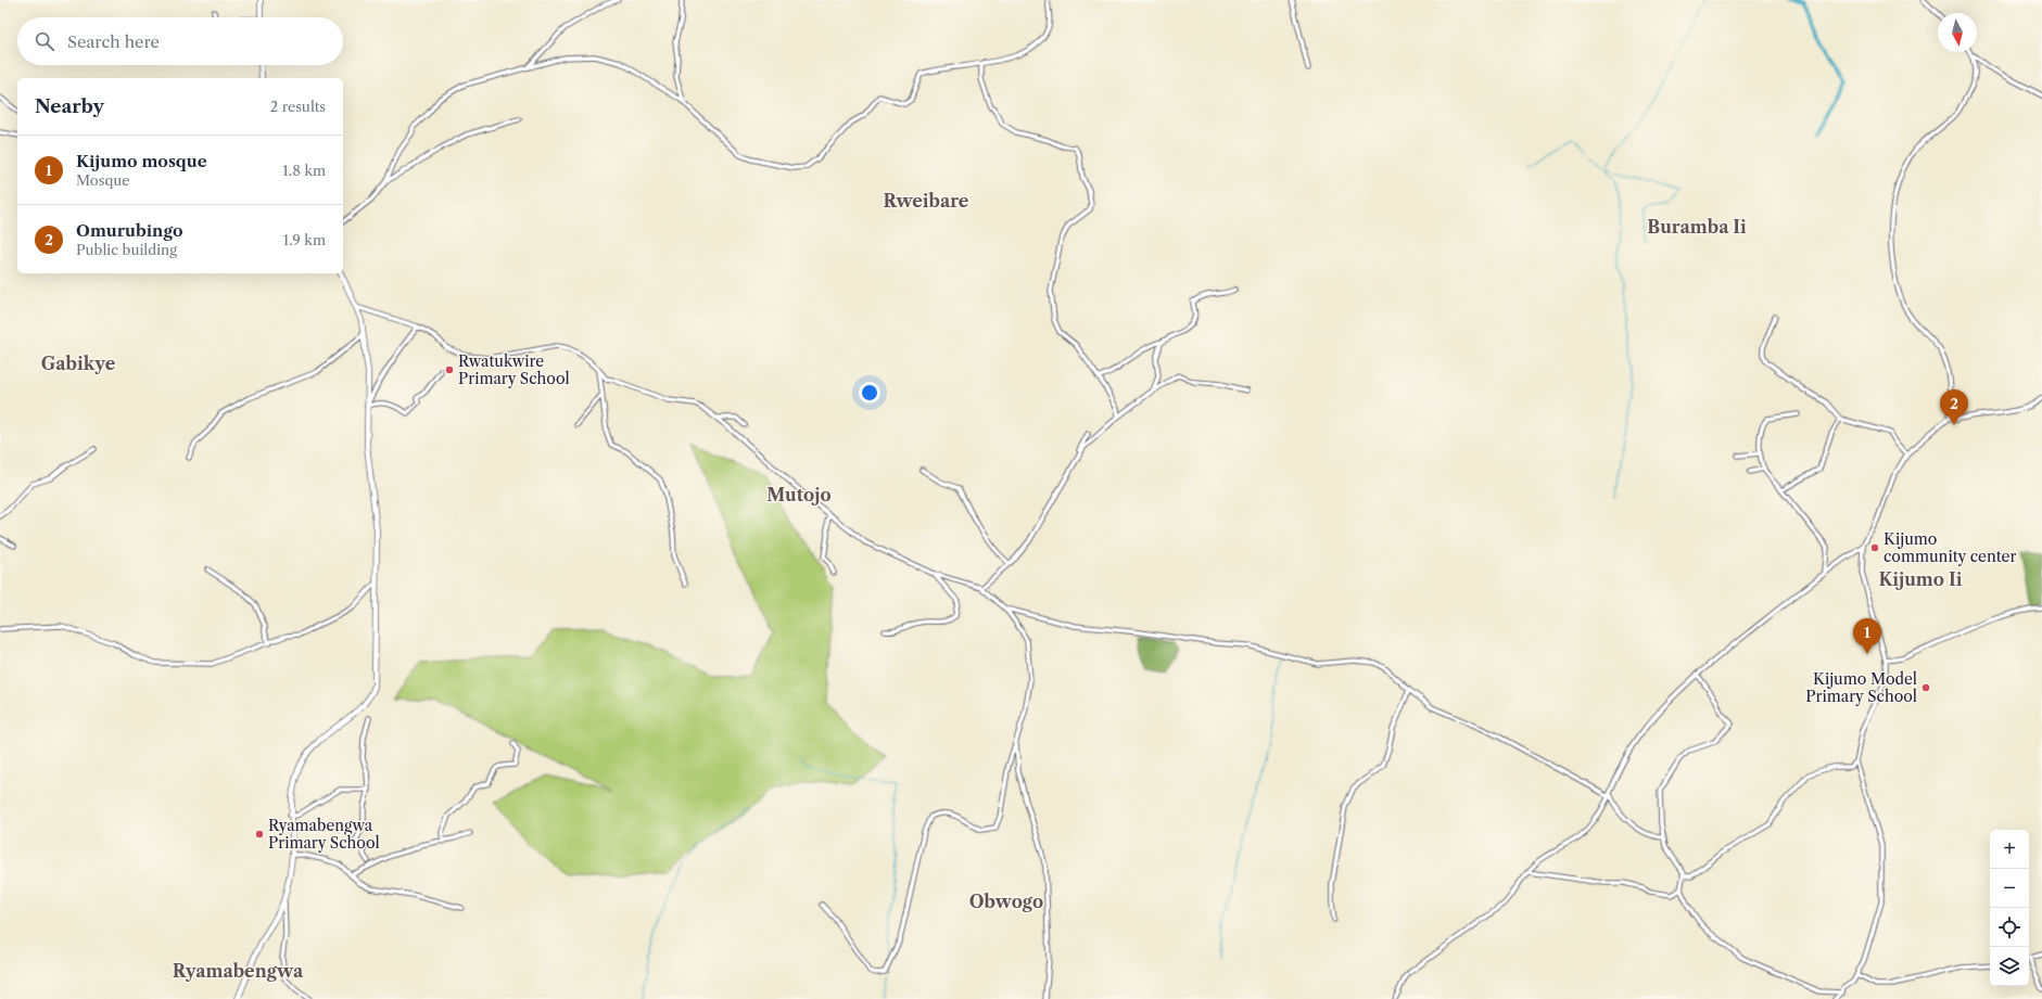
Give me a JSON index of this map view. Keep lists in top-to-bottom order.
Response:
{
  "districts": [
    "Rweibare",
    "Buramba Ii",
    "Gabikye",
    "Mutojo",
    "Kijumo Ii",
    "Obwogo",
    "Ryamabengwa"
  ],
  "places": [
    "Rwatukwire Primary School",
    "Kijumo community center",
    "Kijumo Model Primary School",
    "Ryamabengwa Primary School"
  ],
  "north": "bottom",
  "page": {
    "search": "Search here",
    "heading": ["Nearby", "2 results"],
    "list": [
      {
        "mark": "1",
        "name": "Kijumo mosque",
        "note": "Mosque",
        "value": "1.8 km"
      },
      {
        "mark": "2",
        "name": "Omurubingo",
        "note": "Public building",
        "value": "1.9 km"
      }
    ],
    "pins": ["2", "1"],
    "map_buttons": ["+", "−"]
  }
}
